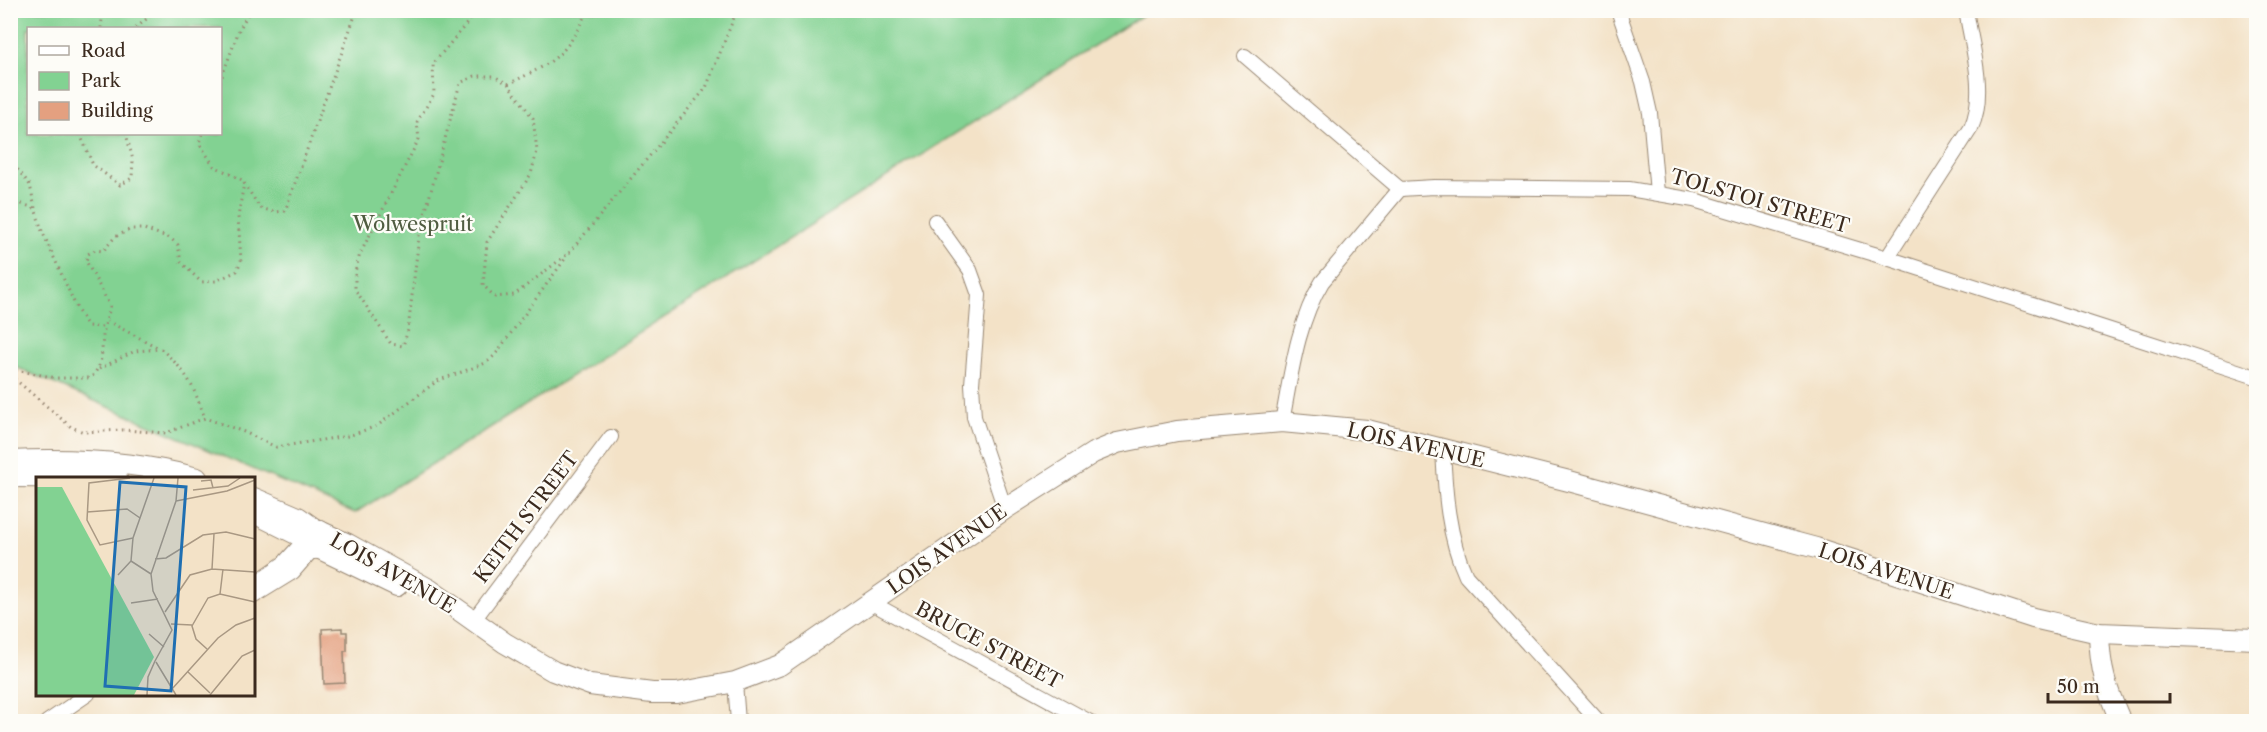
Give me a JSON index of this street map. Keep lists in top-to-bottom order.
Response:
{
  "streets": {
    "street": [
      "TOLSTOI STREET",
      "LOIS AVENUE",
      "KEITH STREET",
      "BRUCE STREET"
    ]
  },
  "crossings": [
    ["LOIS AVENUE", "KEITH STREET"],
    ["LOIS AVENUE", "BRUCE STREET"]
  ],
  "parks": ["Wolwespruit"],
  "legend": ["Road", "Park", "Building"],
  "scale_bar": "50 m"
}
